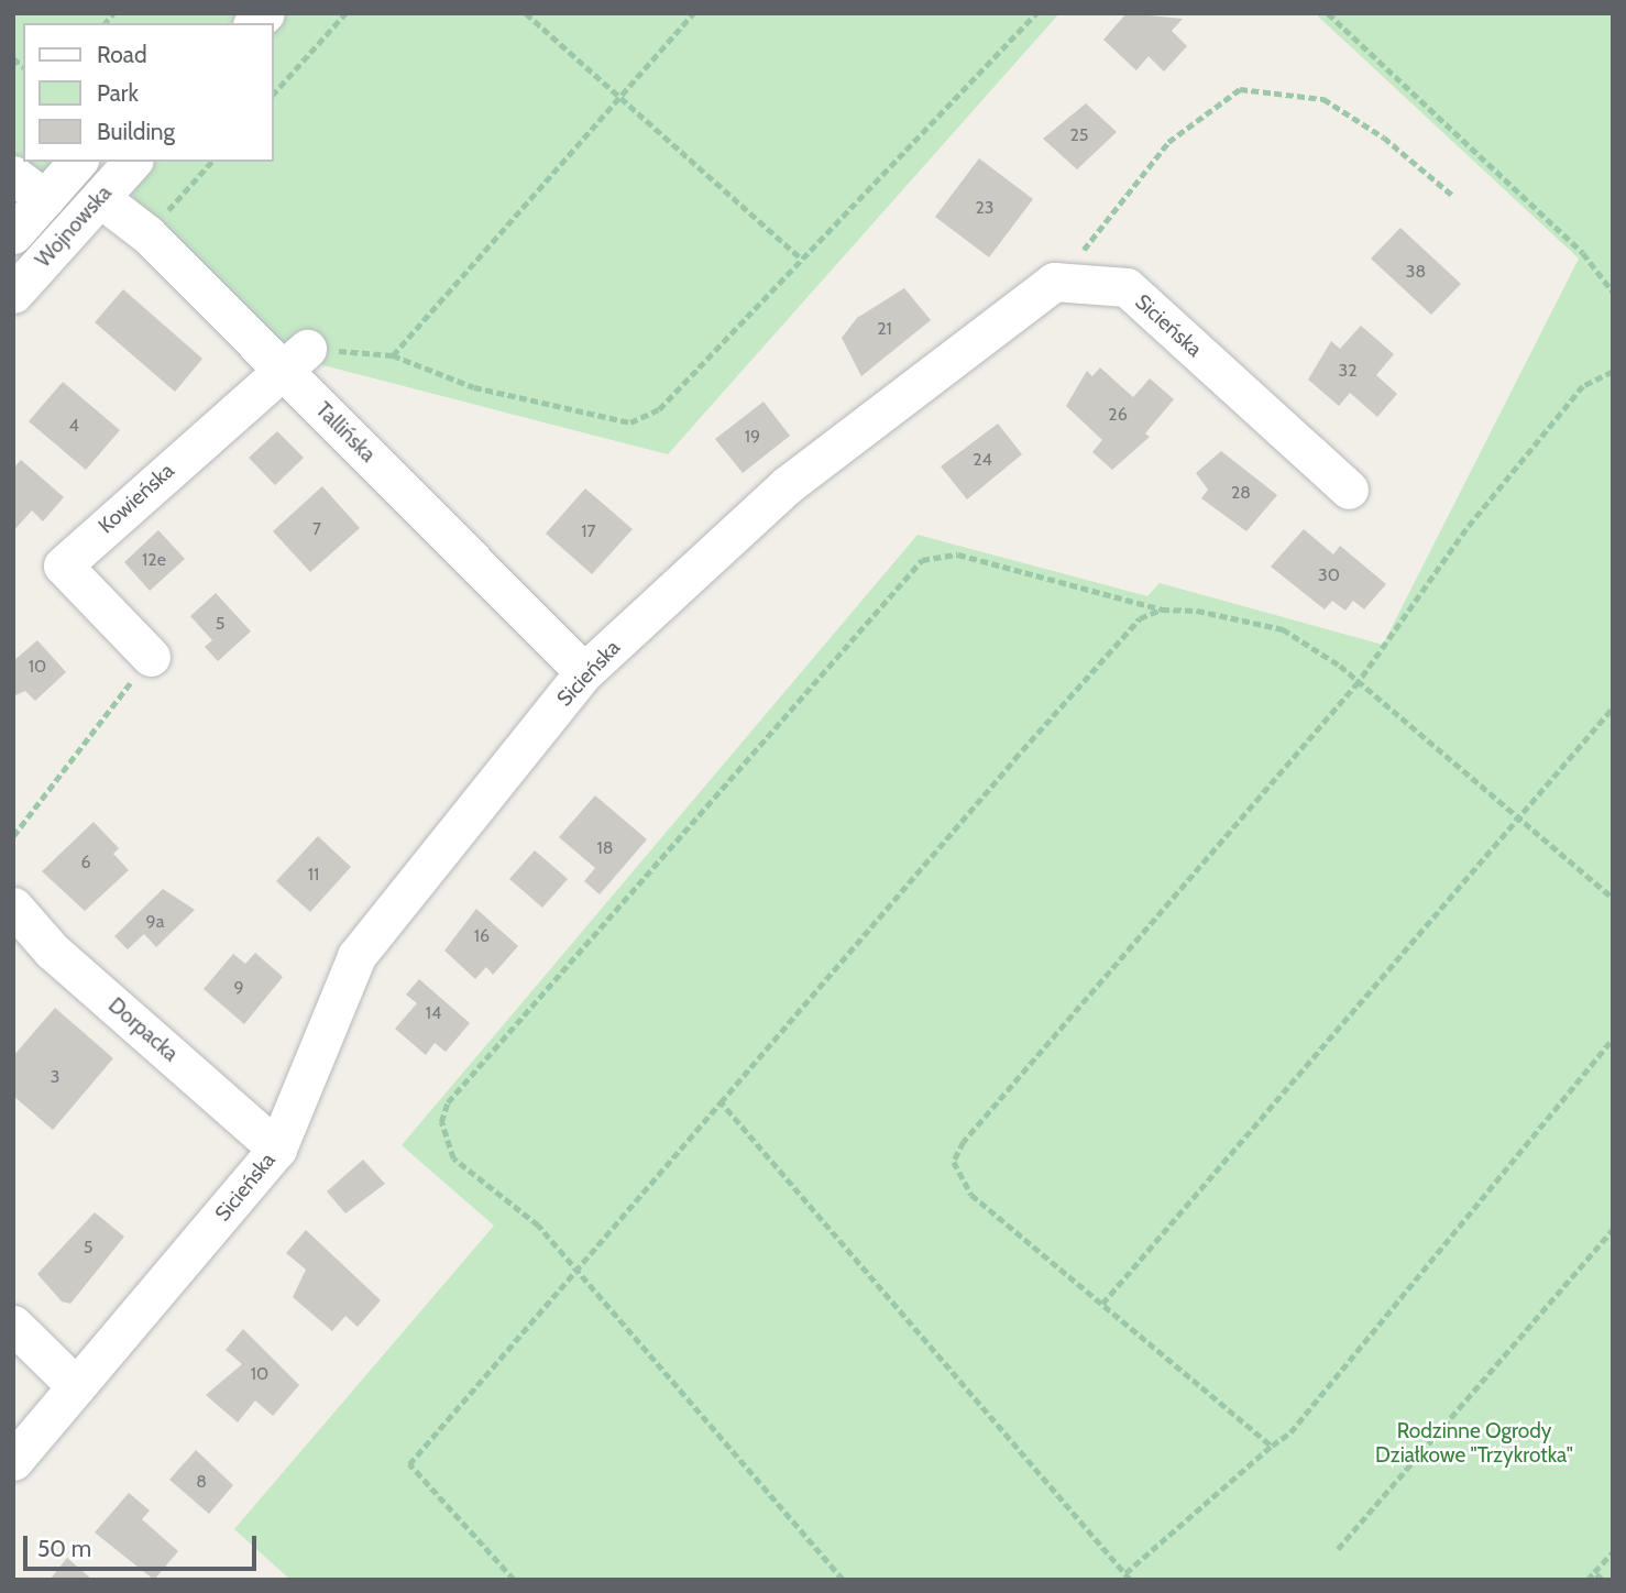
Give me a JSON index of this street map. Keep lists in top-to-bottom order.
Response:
{
  "streets": {
    "street": [
      "Wojnowska",
      "Sicieńska",
      "Tallińska",
      "Kowieńska",
      "Dorpacka"
    ]
  },
  "crossings": [
    ["Wojnowska", "Tallińska"],
    ["Sicieńska", "Tallińska"],
    ["Sicieńska", "Dorpacka"],
    ["Tallińska", "Kowieńska"]
  ],
  "parks": ["Rodzinne Ogrody Działkowe \"Trzykrotka\""],
  "house_numbers": [
    "25",
    "23",
    "38",
    "21",
    "32",
    "26",
    "4",
    "19",
    "24",
    "28",
    "7",
    "17",
    "12e",
    "30",
    "5",
    "10",
    "18",
    "6",
    "11",
    "9a",
    "16",
    "9",
    "14",
    "3",
    "5",
    "10",
    "8"
  ],
  "legend": ["Road", "Park", "Building"],
  "scale_bar": "50 m"
}
